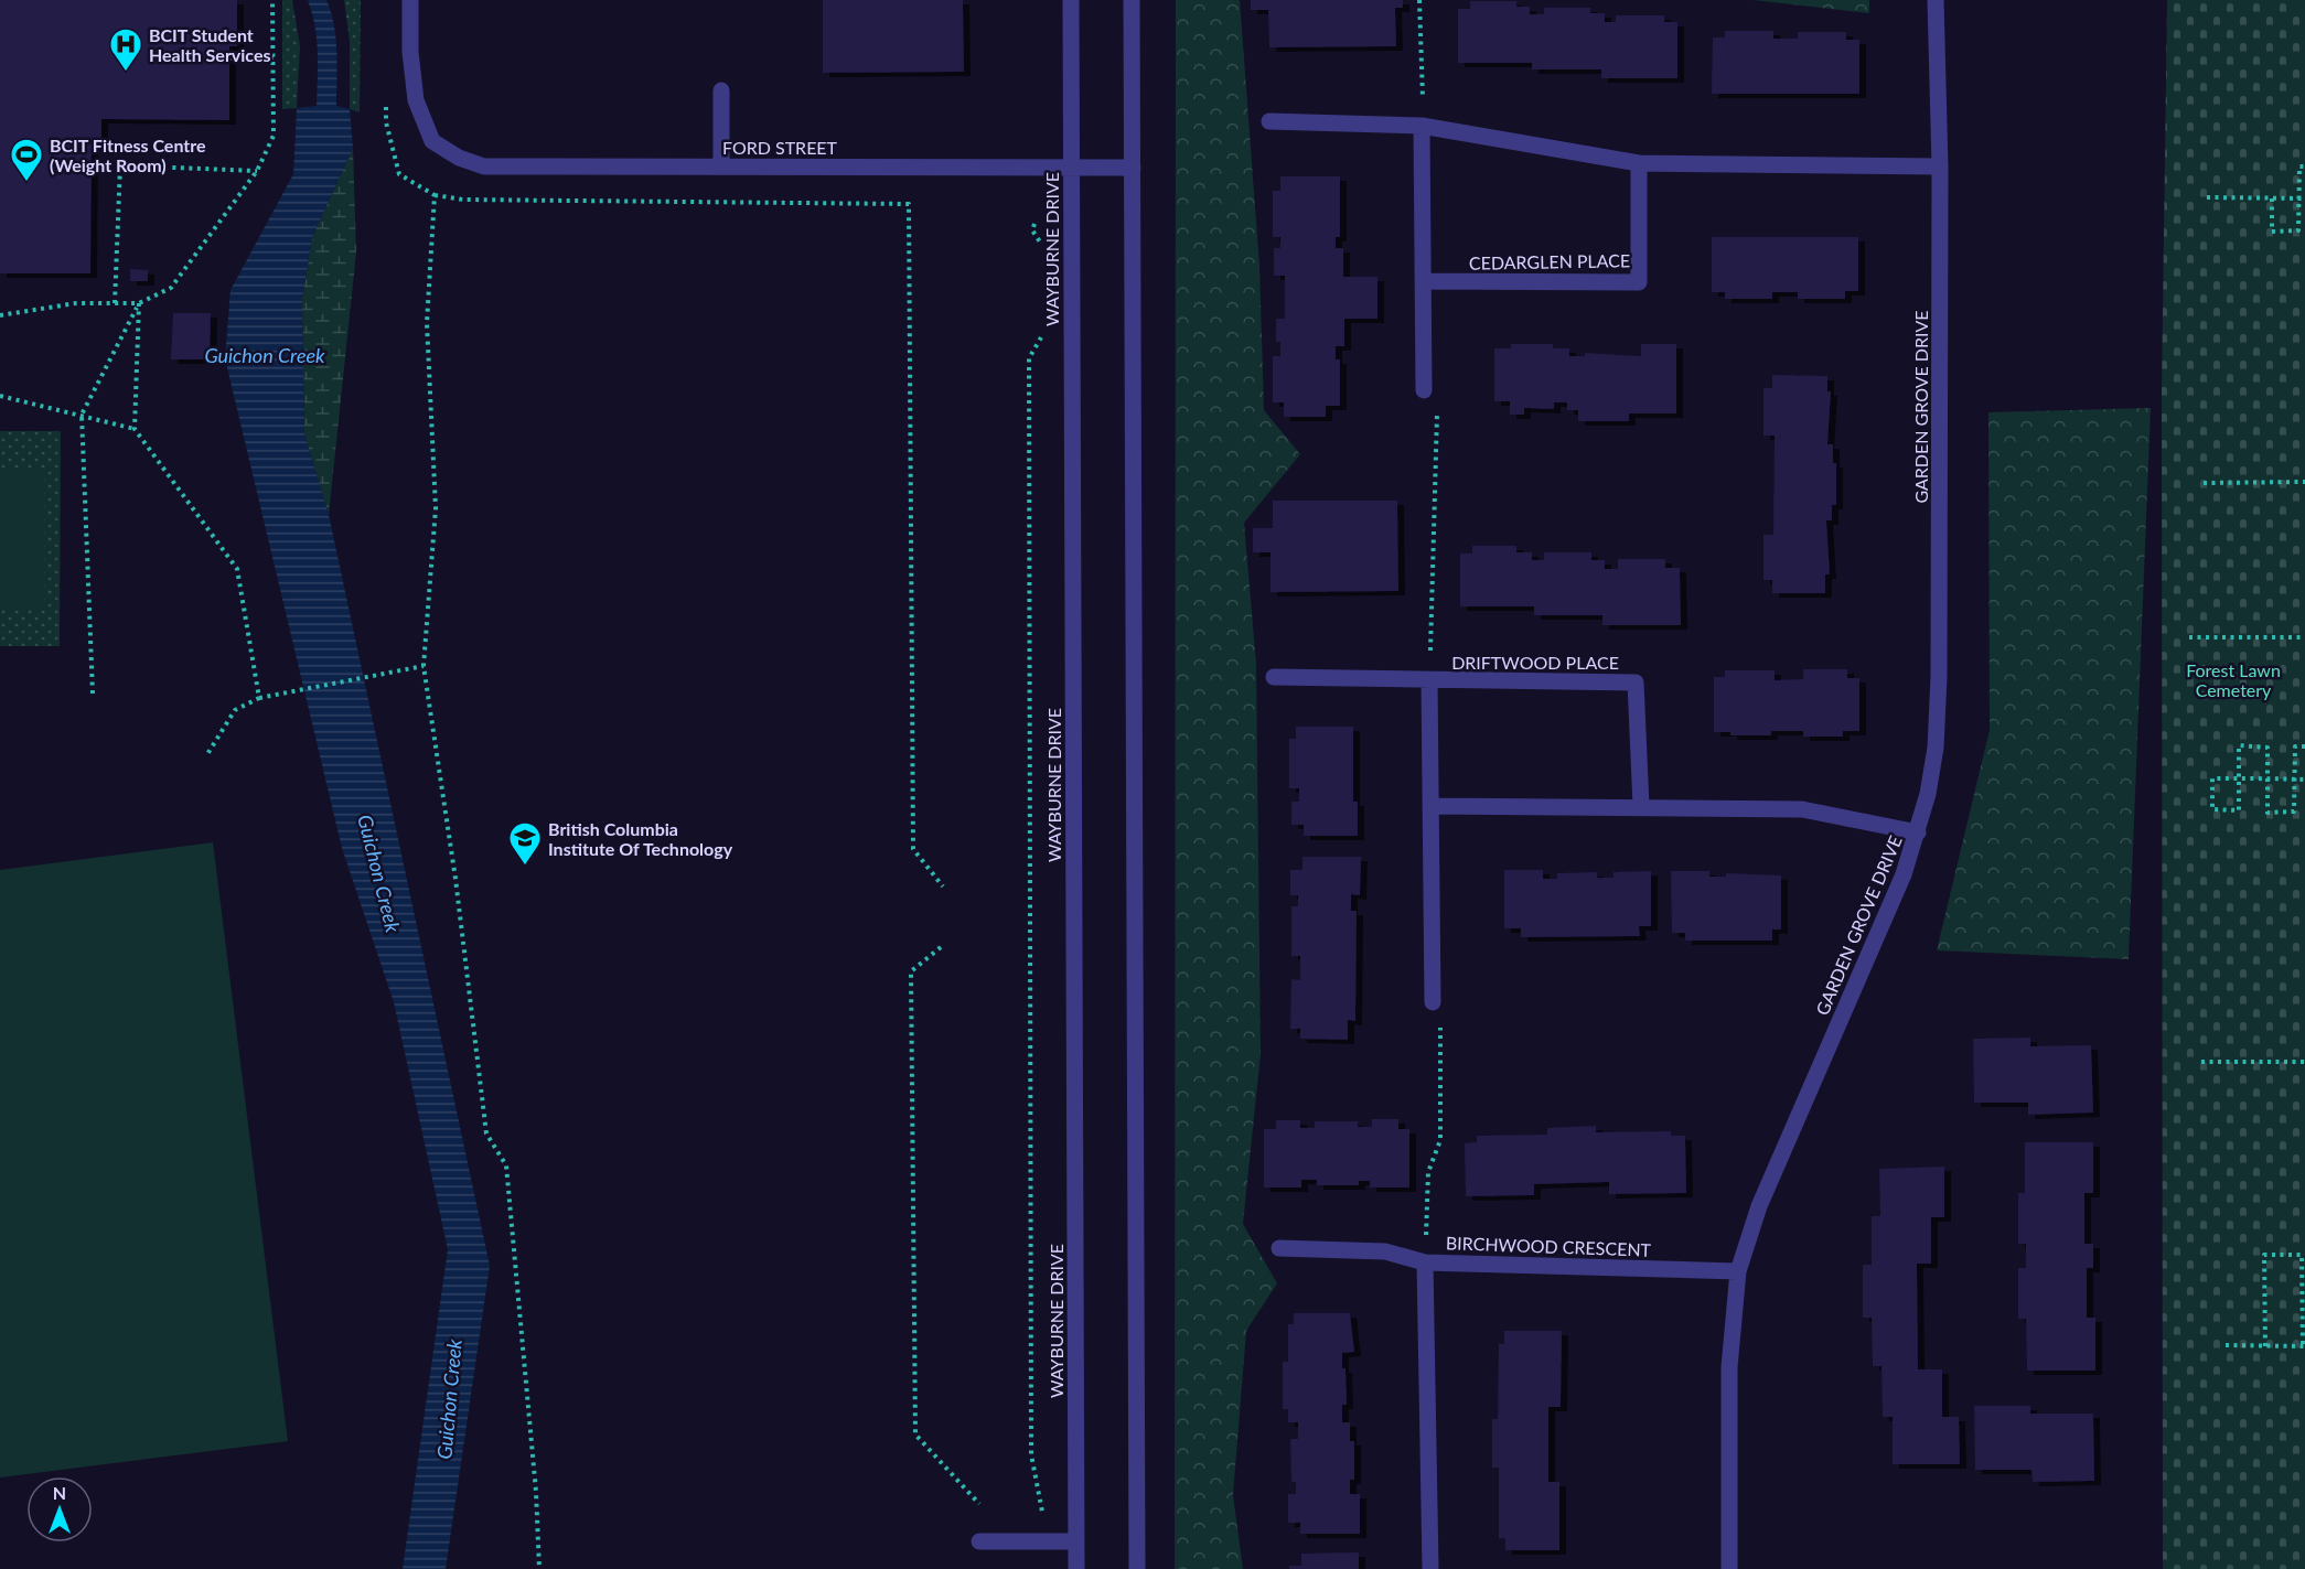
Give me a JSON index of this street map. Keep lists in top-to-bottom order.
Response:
{
  "streets": {
    "street": [
      "FORD STREET",
      "WAYBURNE DRIVE",
      "CEDARGLEN PLACE",
      "GARDEN GROVE DRIVE",
      "DRIFTWOOD PLACE",
      "BIRCHWOOD CRESCENT"
    ]
  },
  "crossings": [
    ["FORD STREET", "WAYBURNE DRIVE"],
    ["GARDEN GROVE DRIVE", "BIRCHWOOD CRESCENT"]
  ],
  "water": ["Guichon Creek"],
  "parks": ["Forest Lawn Cemetery"],
  "places": {
    "hospital": ["BCIT Student Health Services"],
    "sports": ["BCIT Fitness Centre (Weight Room)"],
    "school or university": ["British Columbia Institute Of Technology"]
  },
  "north": "top"
}
